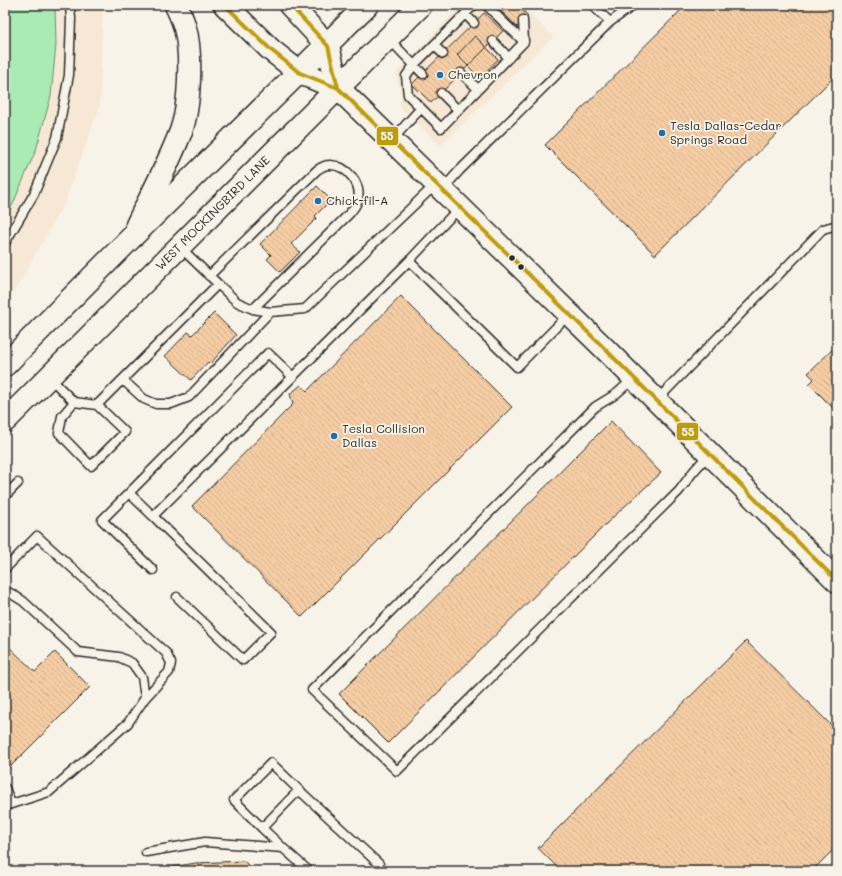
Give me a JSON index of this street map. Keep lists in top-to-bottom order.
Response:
{
  "streets": {
    "main road": ["WEST MOCKINGBIRD LANE"]
  },
  "places": [
    "Chevron",
    "Tesla Dallas-Cedar Springs Road",
    "Chick-fil-A",
    "Tesla Collision Dallas"
  ],
  "lines": ["transit line 55"]
}
